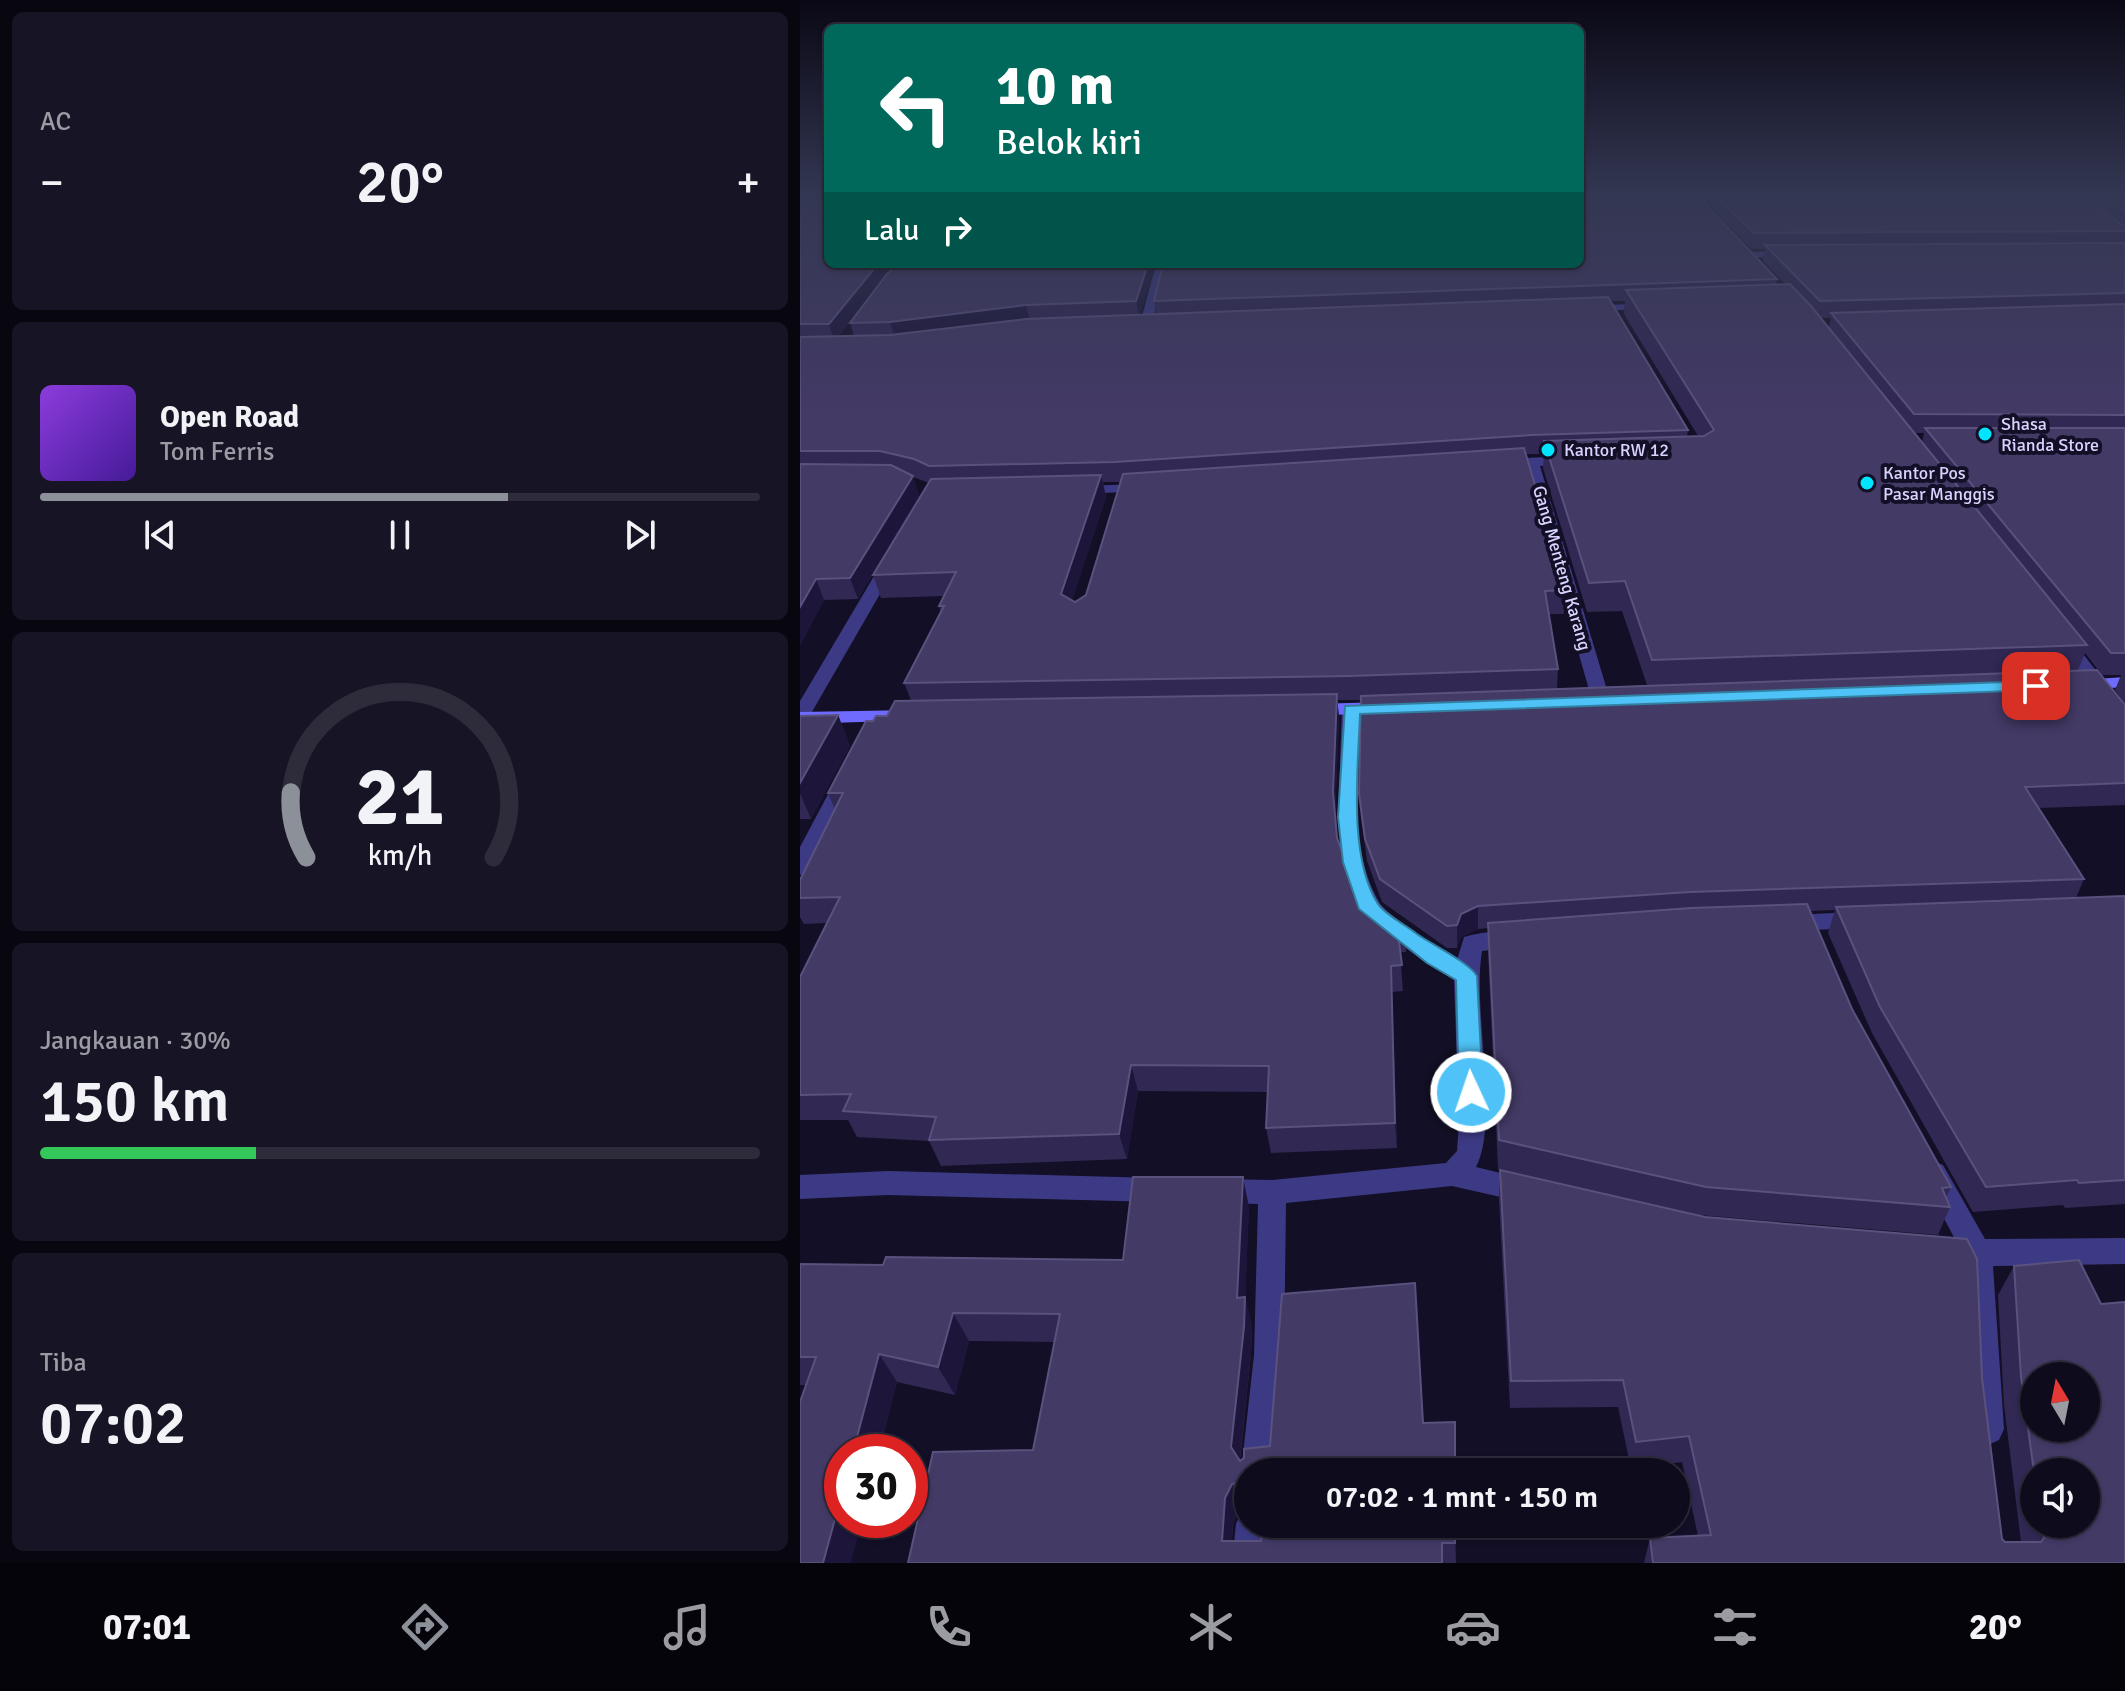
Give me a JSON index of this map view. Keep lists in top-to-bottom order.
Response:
{
  "streets": {
    "street": ["Gang Menteng Karang"]
  },
  "places": ["Shasa Rianda Store", "Kantor RW 12", "Kantor Pos Pasar Manggis"],
  "north": "top",
  "page": {
    "tile": [
      "AC",
      ["Jangkauan · 30%", "150 km"],
      ["Tiba", "07:02"]
    ],
    "turn": ["10 m", "Belok kiri"],
    "heat": ["−", "20°", "+"],
    "then": "Lalu",
    "song": ["Open Road", "Tom Ferris"],
    "limit": "30",
    "trip": "07:02 · 1 mnt · 150 m",
    "tabs": ["07:01", "20°"],
    "gauge": ["21", "km/h"]
  }
}
